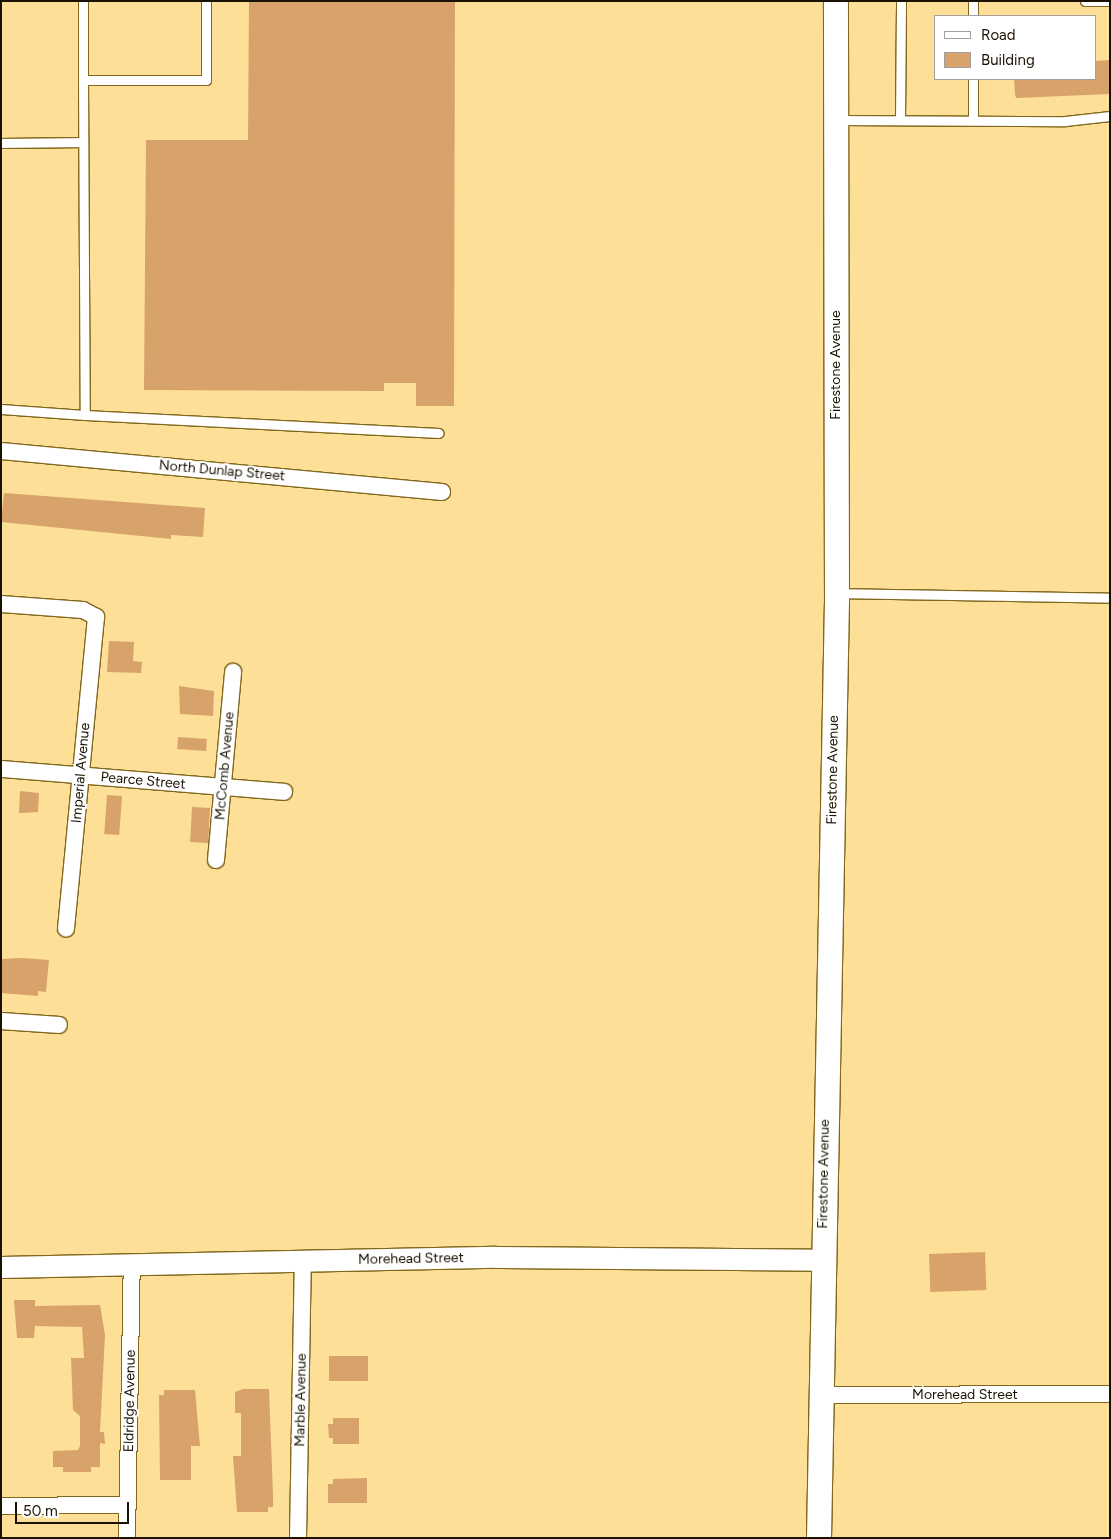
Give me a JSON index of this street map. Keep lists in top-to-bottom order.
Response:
{
  "streets": {
    "main road": ["Firestone Avenue"],
    "street": [
      "North Dunlap Street",
      "McComb Avenue",
      "Imperial Avenue",
      "Pearce Street",
      "Morehead Street",
      "Marble Avenue",
      "Eldridge Avenue"
    ]
  },
  "crossings": [
    ["Firestone Avenue", "Morehead Street"],
    ["McComb Avenue", "Pearce Street"],
    ["Imperial Avenue", "Pearce Street"],
    ["Morehead Street", "Marble Avenue"],
    ["Morehead Street", "Eldridge Avenue"]
  ],
  "legend": ["Road", "Building"],
  "scale_bar": "50 m"
}
